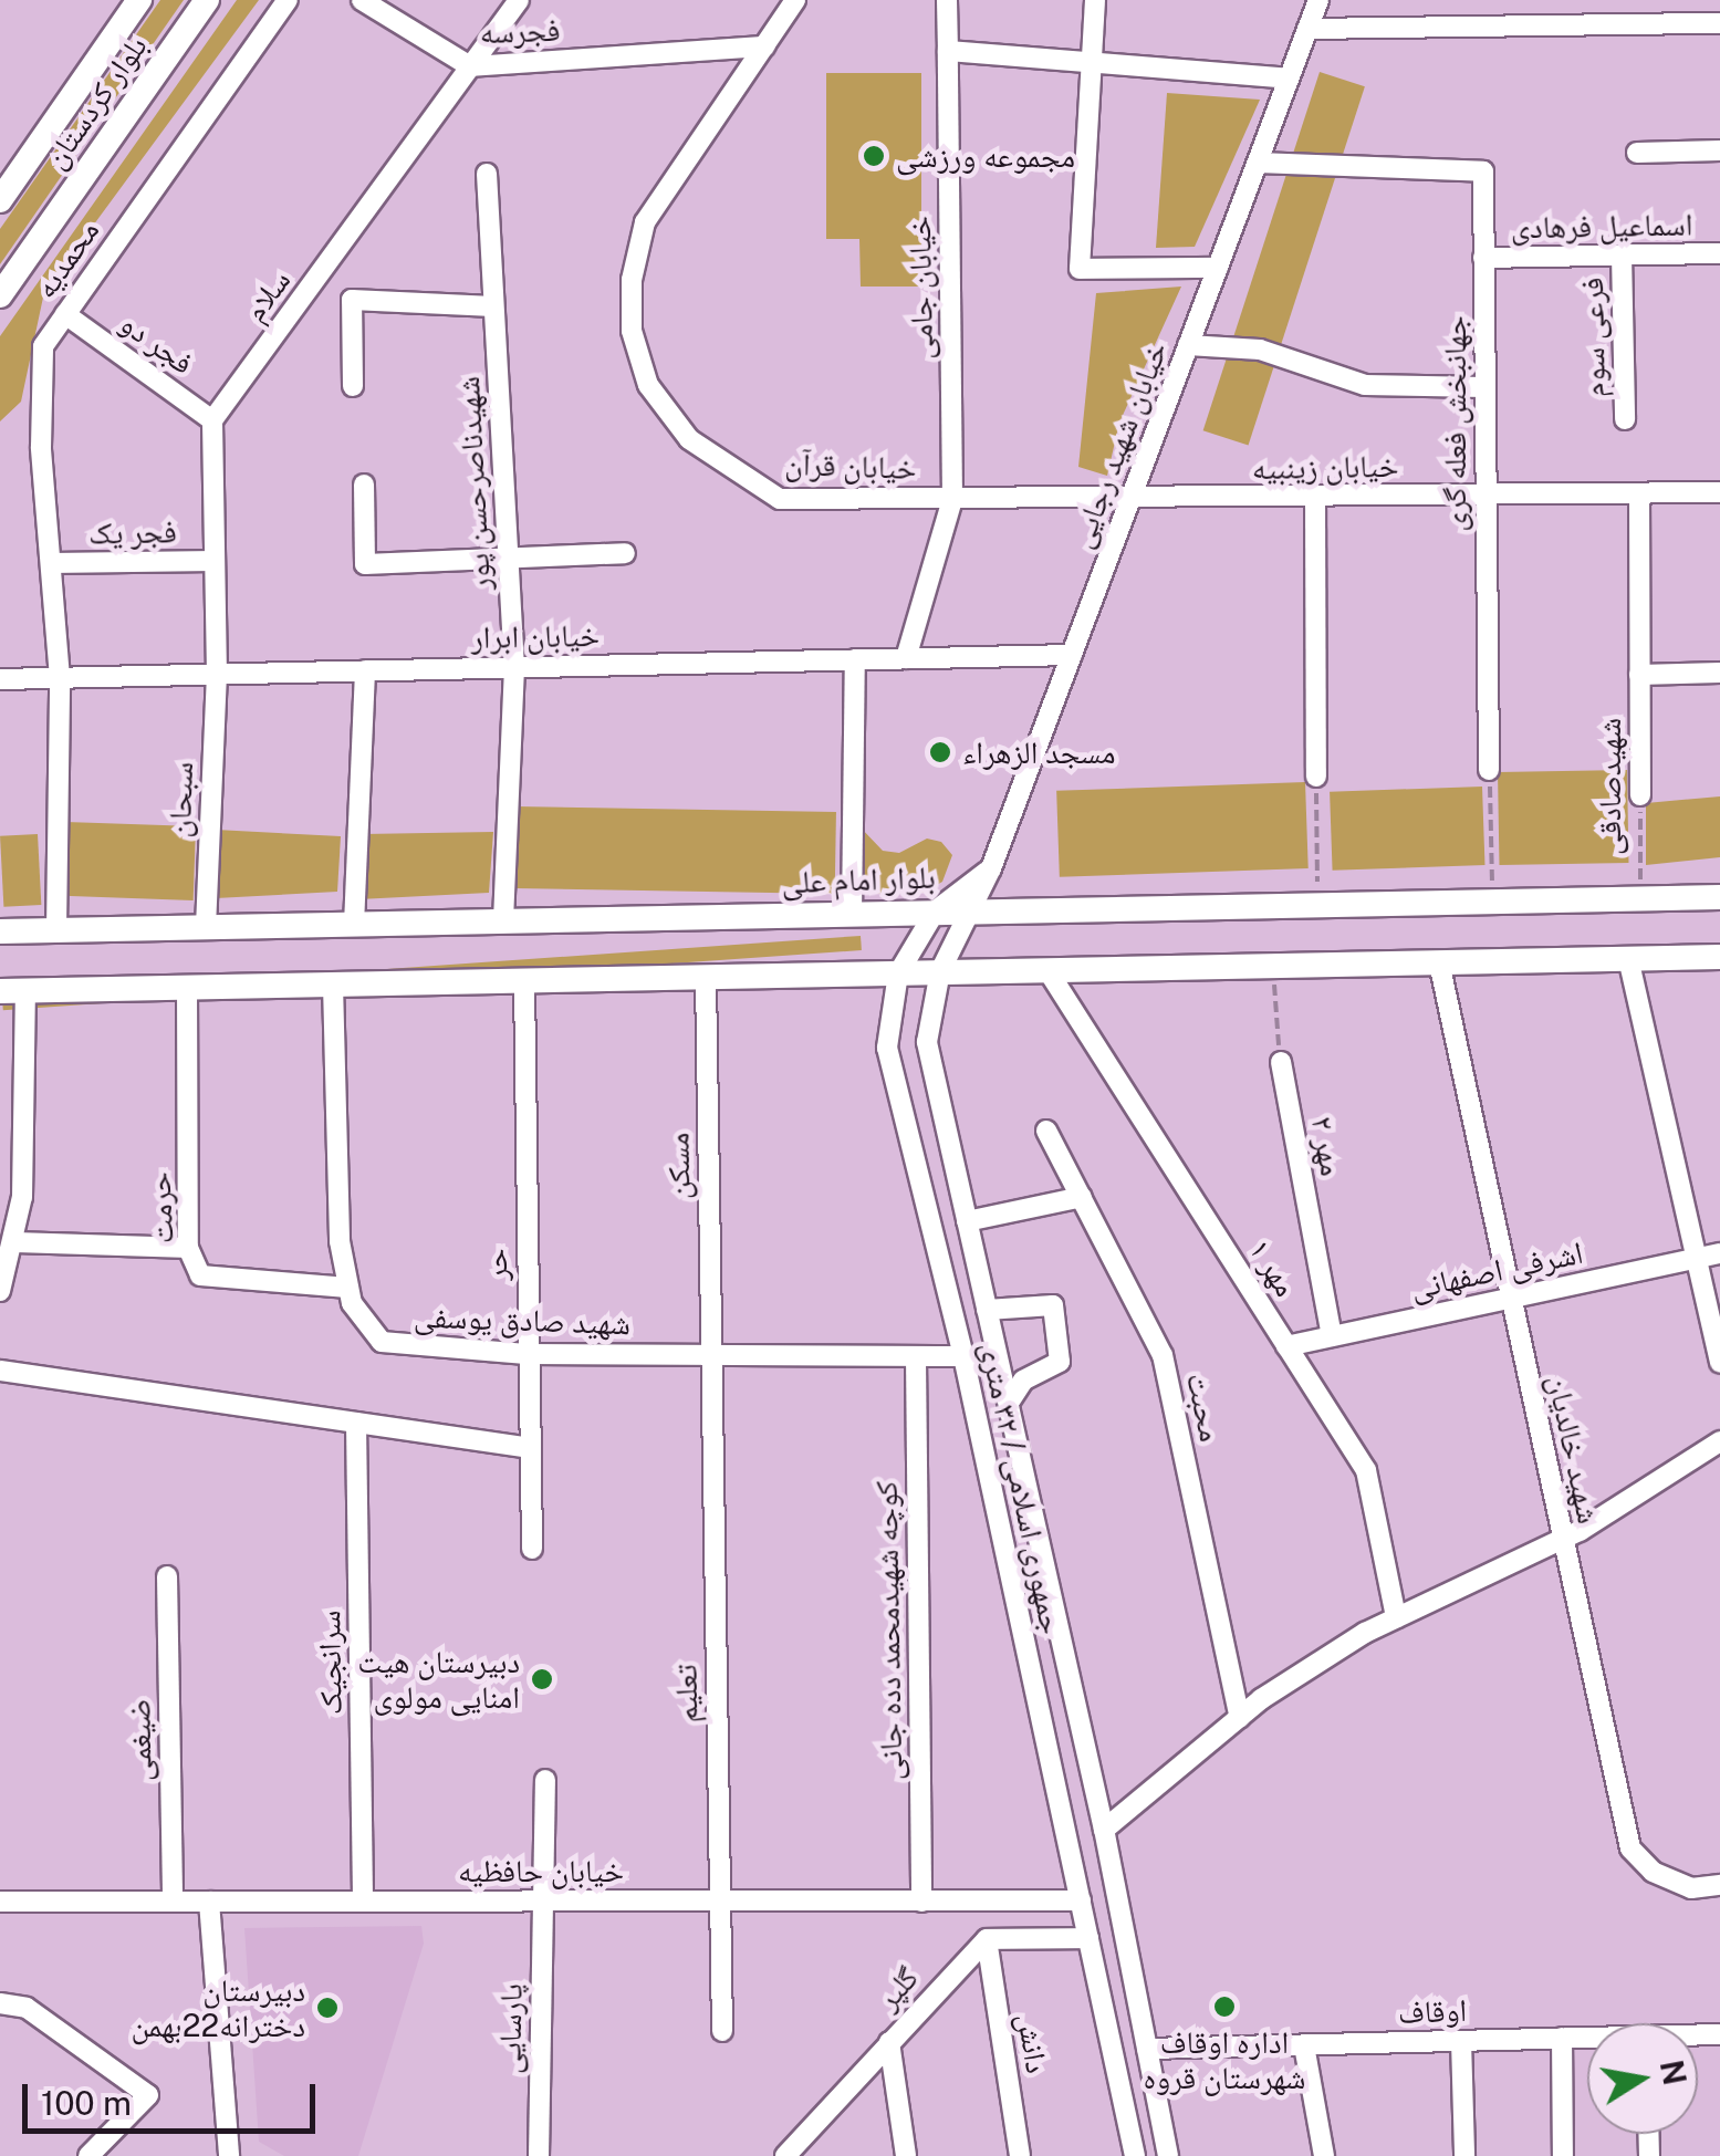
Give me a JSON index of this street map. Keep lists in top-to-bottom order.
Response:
{
  "streets": {
    "main road": ["بلوار کردستان", "بلوار امام علی"],
    "street": [
      "فجرسه",
      "اسماعیل فرهادی",
      "محمدیه",
      "خیابان جامی",
      "سلام",
      "فرعی سوم",
      "فجر دو",
      "جهانبخش فعله گری",
      "خیابان شهید رجایی",
      "خیابان قرآن",
      "خیابان زینبیه",
      "شهیدناصرحسن پور",
      "فجر یک",
      "خیابان ابرار",
      "شهیدصادقی",
      "سبحان",
      "مهر ۲",
      "مسکن",
      "حرمت",
      "حر",
      "مهر ۱",
      "اشرفی اصفهانی",
      "شهید صادق یوسفی",
      "محبت",
      "شهید خالدیان",
      "جمهوری اسلامی / ۳۲ متری",
      "کوچه شهیدمحمد دده جانی",
      "سرانجیک",
      "تعلیم",
      "ضیغمی",
      "خیابان حافظیه",
      "گلپر",
      "اوقاف",
      "پارسایی",
      "دانش"
    ]
  },
  "crossings": [
    ["فجرسه", "سلام"],
    ["فجرسه", "خیابان قرآن"],
    ["اسماعیل فرهادی", "فرعی سوم"],
    ["اسماعیل فرهادی", "جهانبخش فعله گری"],
    ["محمدیه", "فجر دو"],
    ["محمدیه", "فجر یک"],
    ["محمدیه", "خیابان ابرار"],
    ["محمدیه", "بلوار امام علی"],
    ["خیابان جامی", "خیابان قرآن"],
    ["خیابان جامی", "خیابان ابرار"],
    ["سلام", "فجر دو"],
    ["جهانبخش فعله گری", "خیابان شهید رجایی"],
    ["جهانبخش فعله گری", "خیابان زینبیه"],
    ["خیابان شهید رجایی", "خیابان قرآن"],
    ["خیابان شهید رجایی", "خیابان زینبیه"],
    ["خیابان شهید رجایی", "خیابان ابرار"],
    ["خیابان شهید رجایی", "بلوار امام علی"],
    ["خیابان شهید رجایی", "جمهوری اسلامی / ۳۲ متری"],
    ["خیابان قرآن", "خیابان زینبیه"],
    ["خیابان زینبیه", "شهیدصادقی"],
    ["شهیدناصرحسن پور", "خیابان ابرار"],
    ["شهیدناصرحسن پور", "بلوار امام علی"],
    ["خیابان ابرار", "سبحان"],
    ["شهیدصادقی", "بلوار امام علی"],
    ["سبحان", "بلوار امام علی"],
    ["بلوار امام علی", "جمهوری اسلامی / ۳۲ متری"],
    ["مهر ۲", "اشرفی اصفهانی"],
    ["مسکن", "شهید صادق یوسفی"],
    ["مسکن", "تعلیم"],
    ["حرمت", "شهید صادق یوسفی"],
    ["حر", "شهید صادق یوسفی"],
    ["مهر ۱", "اشرفی اصفهانی"],
    ["اشرفی اصفهانی", "شهید خالدیان"],
    ["شهید صادق یوسفی", "جمهوری اسلامی / ۳۲ متری"],
    ["شهید صادق یوسفی", "کوچه شهیدمحمد دده جانی"],
    ["شهید صادق یوسفی", "تعلیم"],
    ["جمهوری اسلامی / ۳۲ متری", "خیابان حافظیه"],
    ["جمهوری اسلامی / ۳۲ متری", "اوقاف"],
    ["کوچه شهیدمحمد دده جانی", "خیابان حافظیه"],
    ["سرانجیک", "خیابان حافظیه"],
    ["تعلیم", "خیابان حافظیه"],
    ["ضیغمی", "خیابان حافظیه"],
    ["خیابان حافظیه", "پارسایی"],
    ["گلپر", "دانش"]
  ],
  "places": [
    "مجموعه ورزشی",
    "مسجد الزهراء",
    "دبیرستان هیت امنایی مولوی",
    "اداره اوقاف شهرستان قروه",
    "دبیرستان دخترانه22بهمن"
  ],
  "scale_bar": "100 m",
  "north": "right"
}
